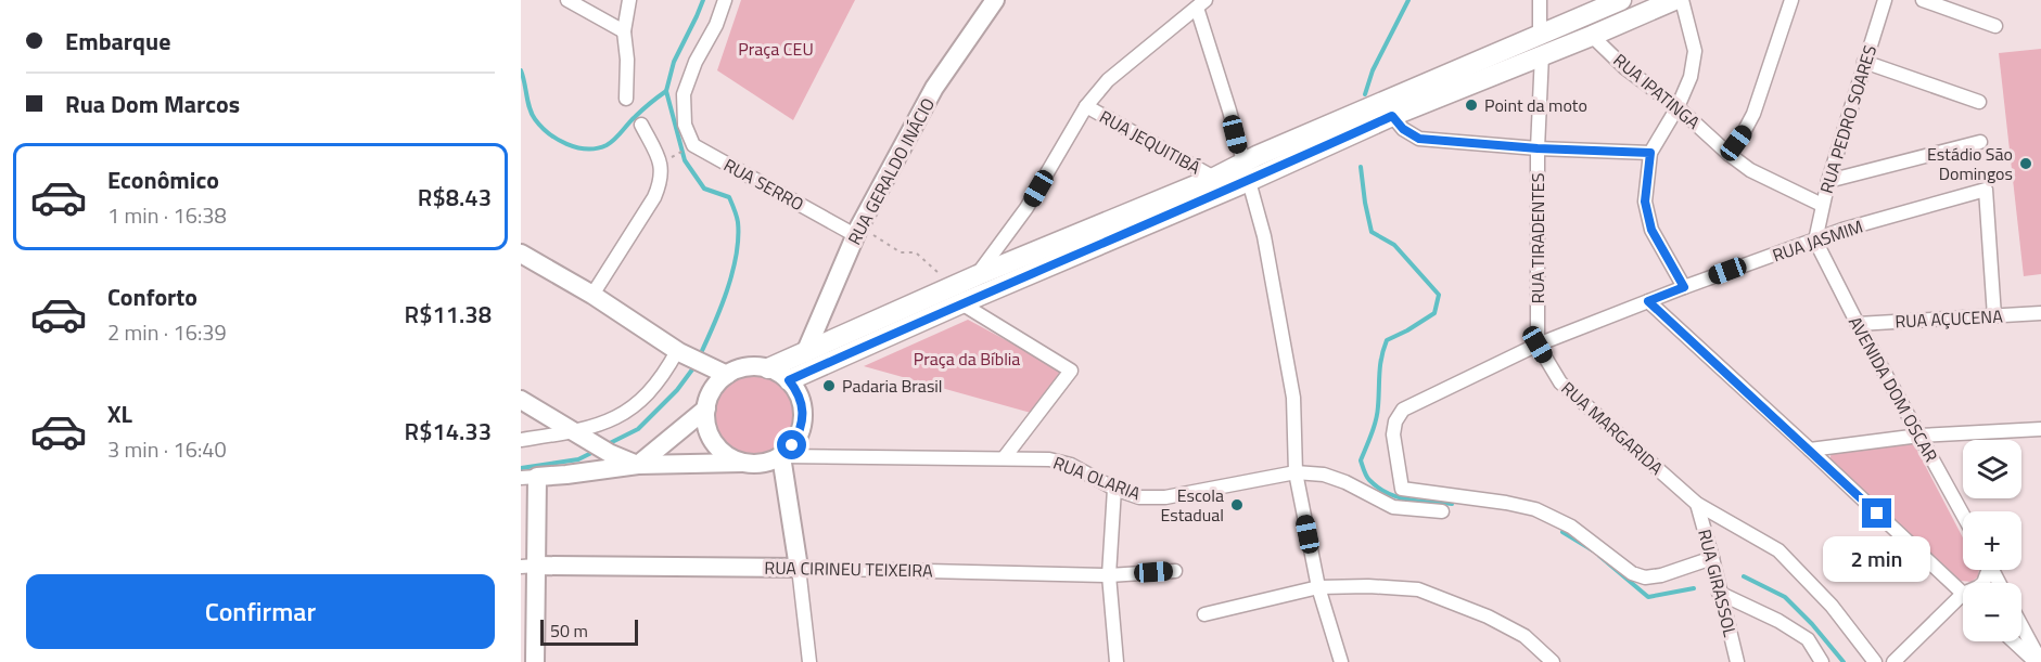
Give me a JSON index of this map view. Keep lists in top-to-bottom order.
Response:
{
  "streets": {
    "street": [
      "RUA IPATINGA",
      "RUA PEDRO SOARES",
      "RUA JEQUITIBÁ",
      "RUA GERALDO INÁCIO",
      "RUA SERRO",
      "RUA TIRADENTES",
      "RUA JASMIM",
      "RUA AÇUCENA",
      "AVENIDA DOM OSCAR",
      "RUA MARGARIDA",
      "RUA OLARIA",
      "RUA CIRINEU TEIXEIRA",
      "RUA GIRASSOL"
    ]
  },
  "crossings": [
    ["RUA IPATINGA", "RUA PEDRO SOARES"],
    ["RUA PEDRO SOARES", "RUA JASMIM"],
    ["RUA PEDRO SOARES", "AVENIDA DOM OSCAR"],
    ["RUA GERALDO INÁCIO", "RUA SERRO"],
    ["RUA TIRADENTES", "RUA JASMIM"],
    ["RUA TIRADENTES", "RUA MARGARIDA"],
    ["RUA JASMIM", "RUA AÇUCENA"],
    ["RUA JASMIM", "AVENIDA DOM OSCAR"],
    ["RUA JASMIM", "RUA MARGARIDA"],
    ["RUA JASMIM", "RUA GIRASSOL"],
    ["RUA AÇUCENA", "AVENIDA DOM OSCAR"],
    ["RUA MARGARIDA", "RUA GIRASSOL"]
  ],
  "parks": ["Praça CEU", "Praça da Bíblia"],
  "places": [
    "Point da moto",
    "Estádio São Domingos",
    "Padaria Brasil",
    "Escola Estadual"
  ],
  "scale_bar": "50 m",
  "page": {
    "banner": ["Embarque", "Rua Dom Marcos"],
    "list": [
      {
        "name": "Econômico",
        "note": "1 min · 16:38",
        "value": "R$8.43"
      },
      {
        "name": "Conforto",
        "note": "2 min · 16:39",
        "value": "R$11.38"
      },
      {
        "name": "XL",
        "note": "3 min · 16:40",
        "value": "R$14.33"
      }
    ],
    "map_buttons": ["+", "−"],
    "bubble": "2 min",
    "buttons": "Confirmar",
    "scale": "50 m"
  }
}
